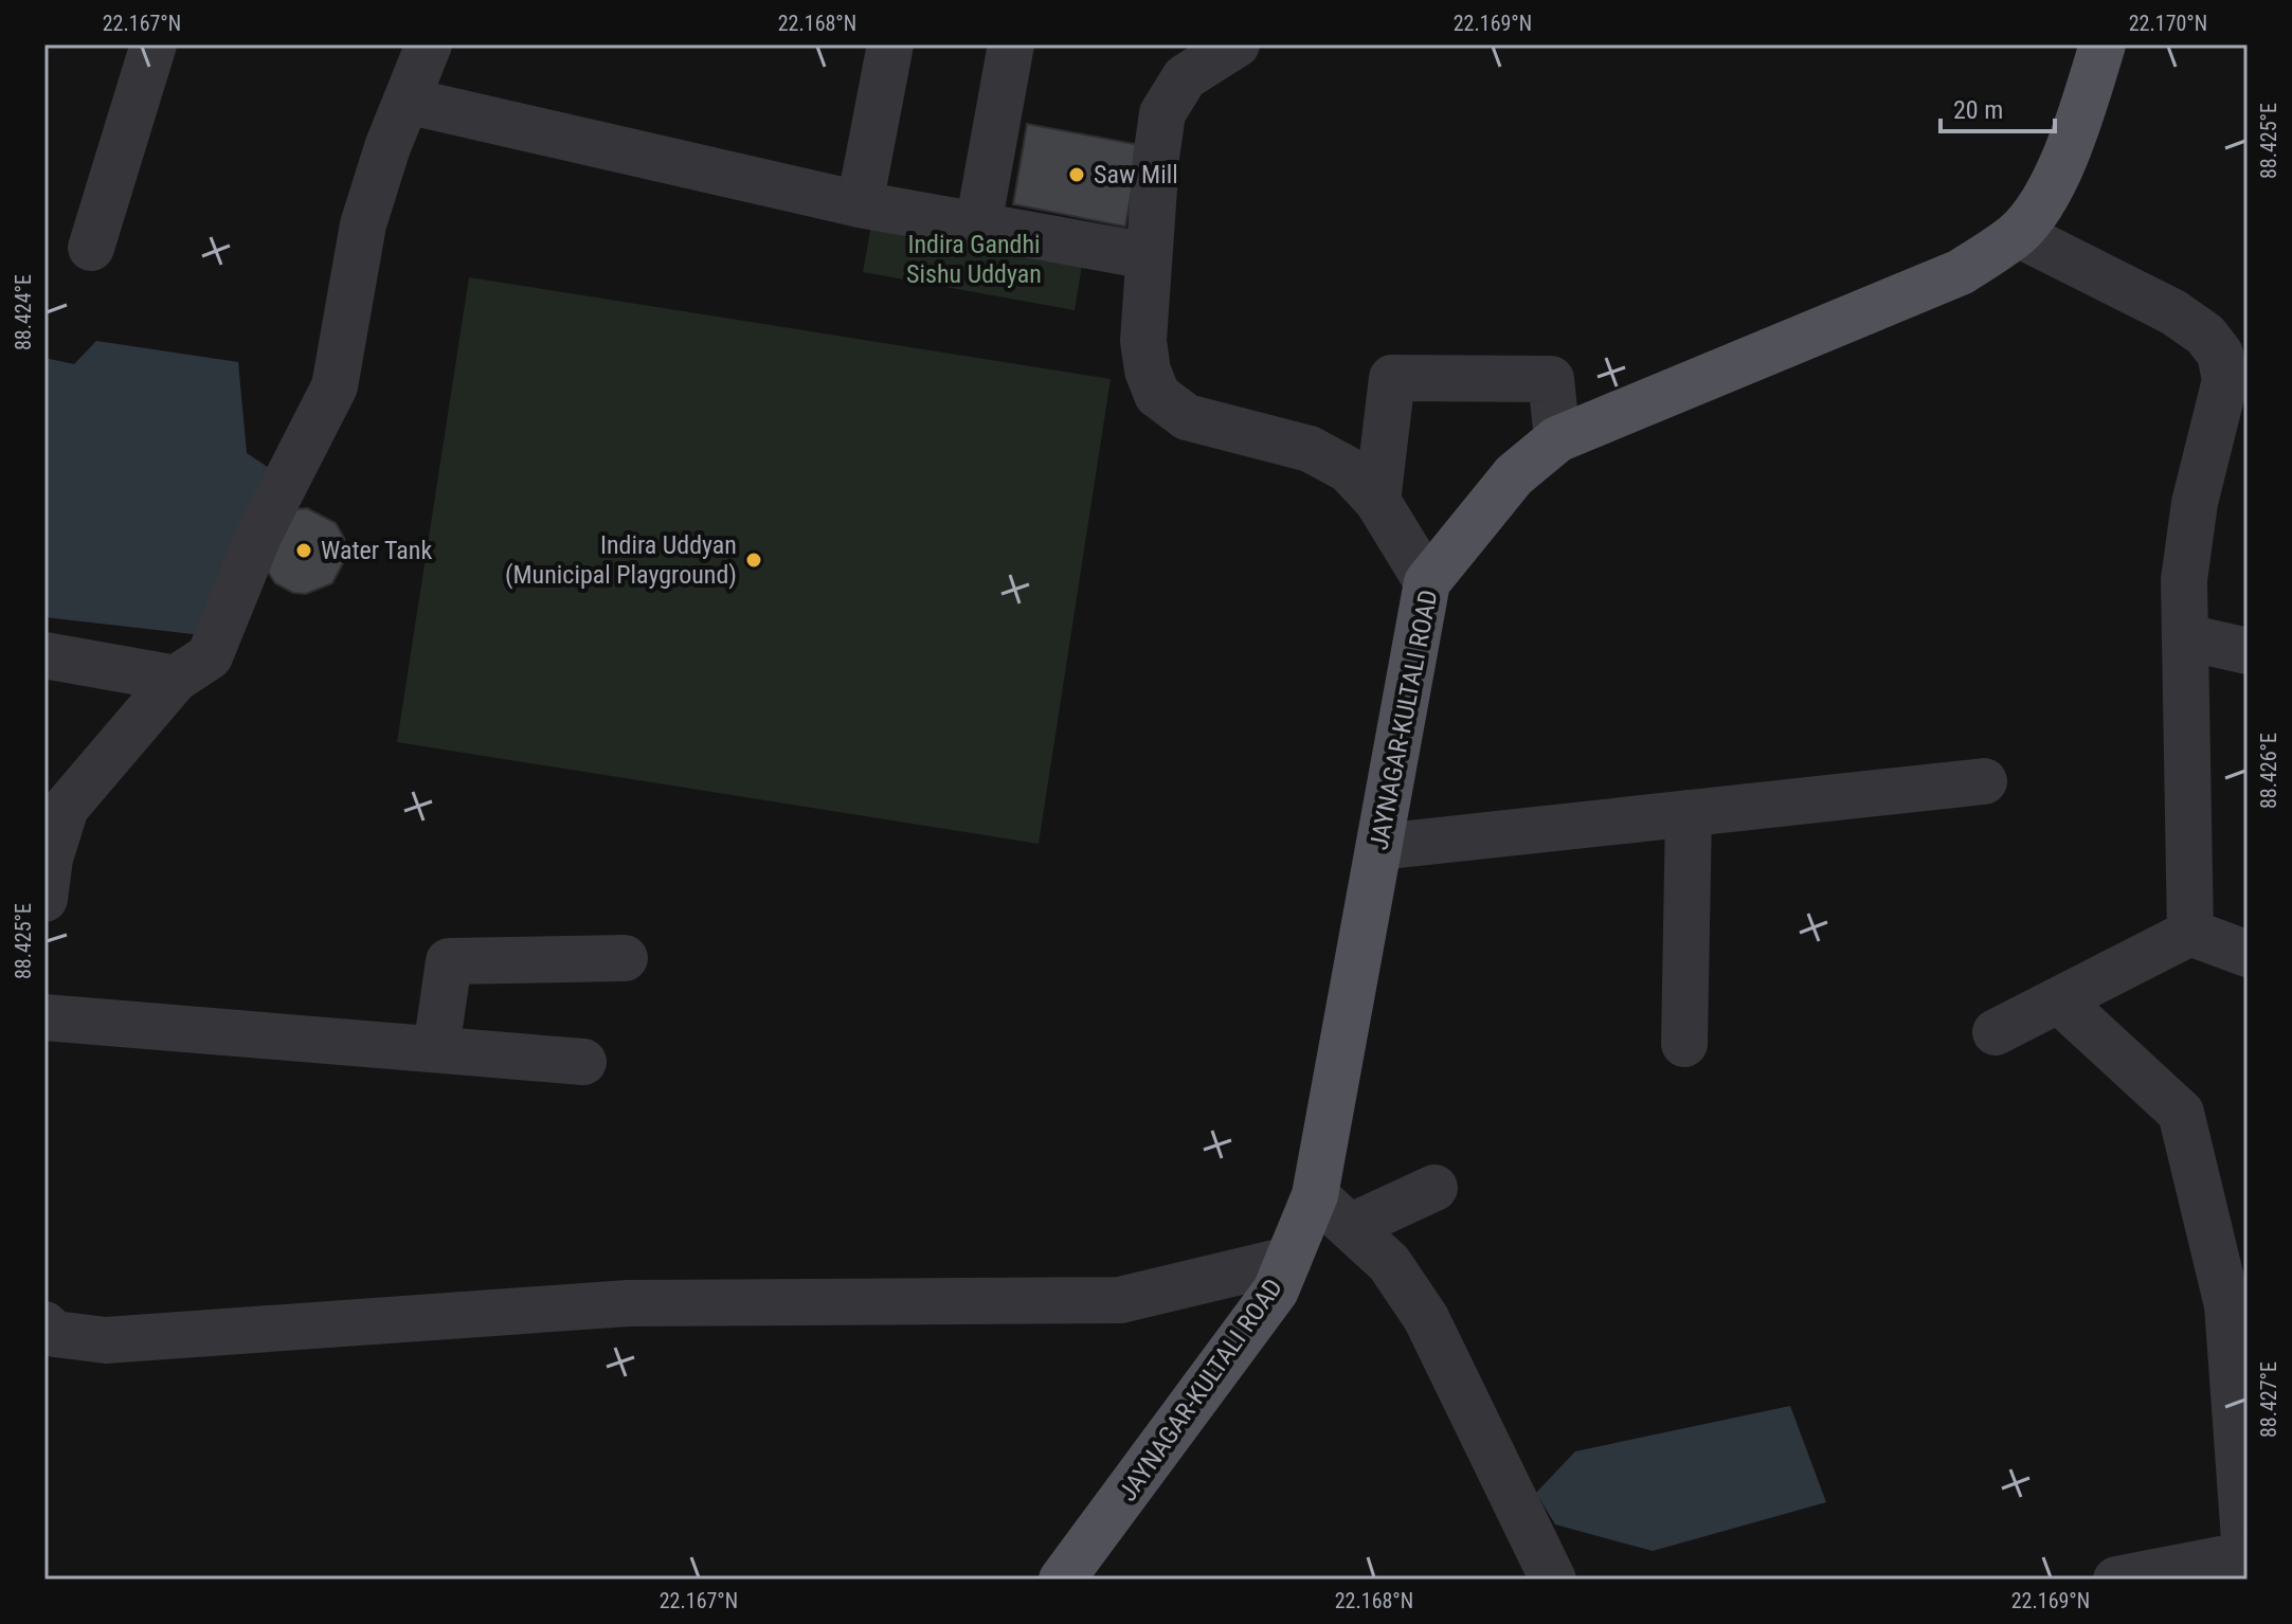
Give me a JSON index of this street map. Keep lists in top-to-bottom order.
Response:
{
  "streets": {
    "main road": ["JAYNAGAR-KULTALI ROAD"]
  },
  "parks": ["Indira Gandhi Sishu Uddyan"],
  "places": ["Saw Mill", "Water Tank", "Indira Uddyan (Municipal Playground)"],
  "scale_bar": "20 m",
  "coordinates": [
    "22.167°N",
    "22.168°N",
    "22.169°N",
    "22.170°N",
    "88.425°E",
    "88.424°E",
    "88.426°E",
    "88.427°E"
  ]
}
